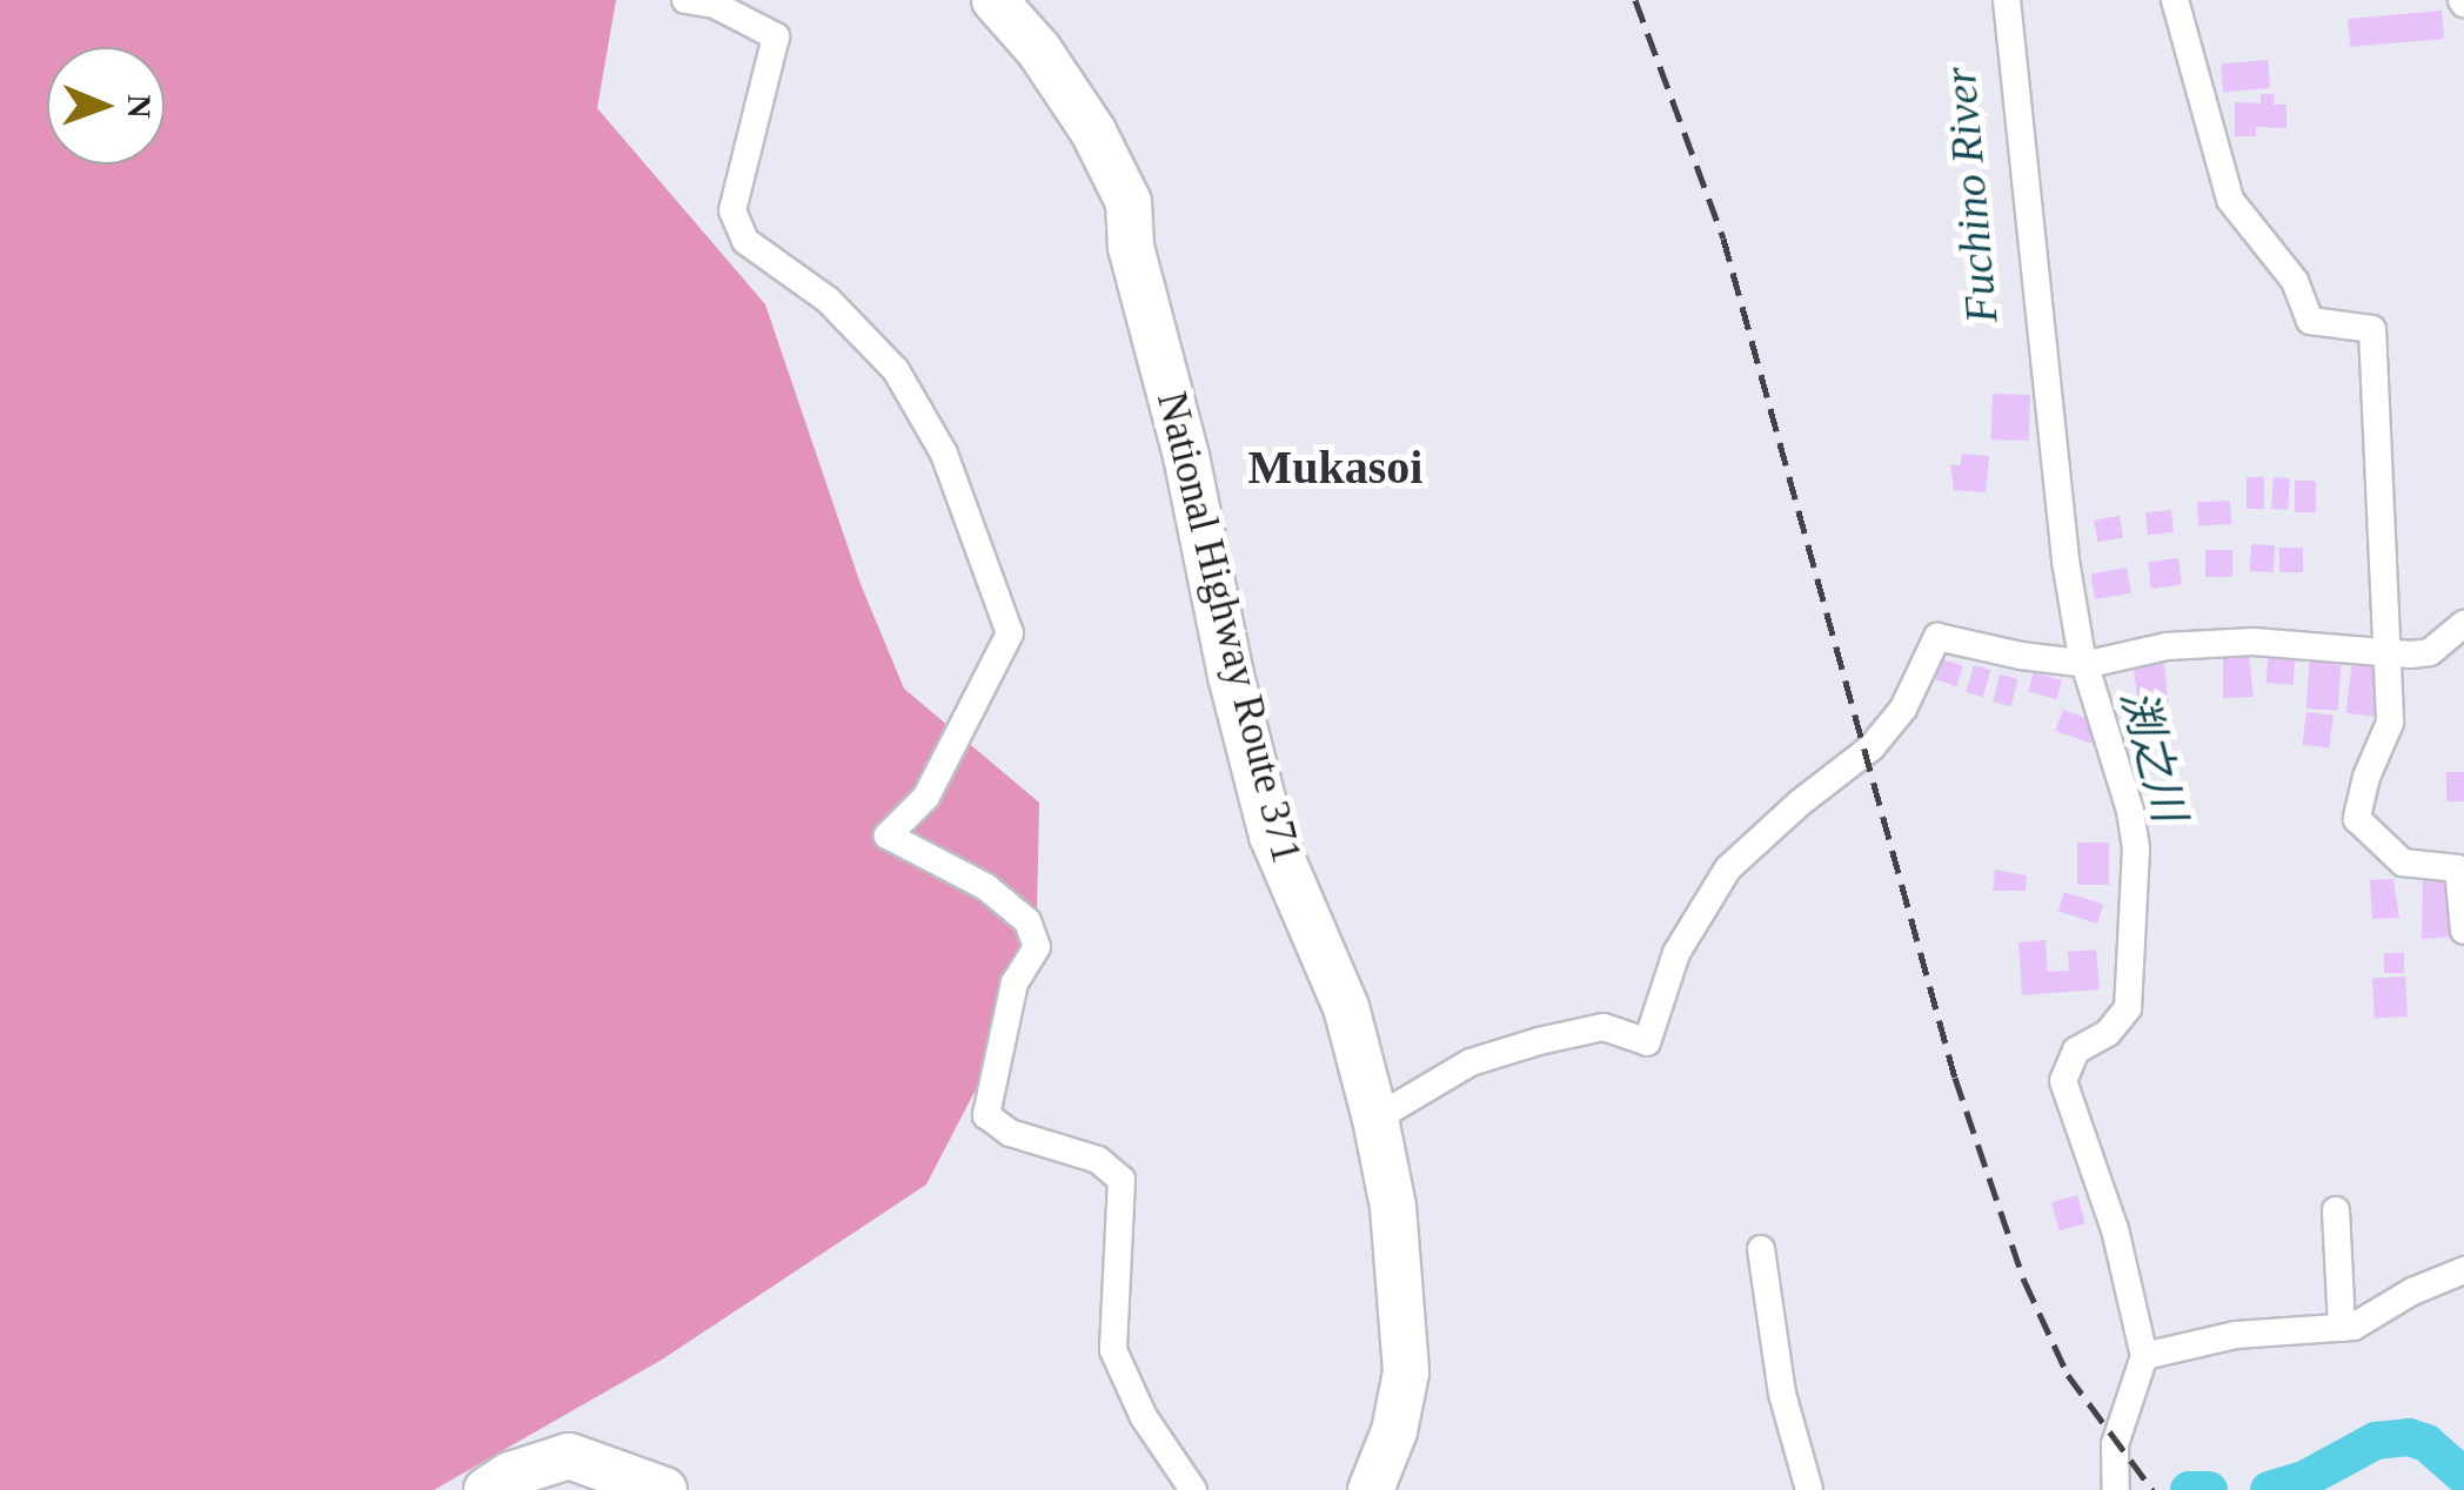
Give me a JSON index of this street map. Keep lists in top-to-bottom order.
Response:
{
  "streets": {
    "highway": ["National Highway Route 371"]
  },
  "districts": ["Mukasoi"],
  "water": ["Fuchino River", "渕之川"],
  "north": "right"
}
